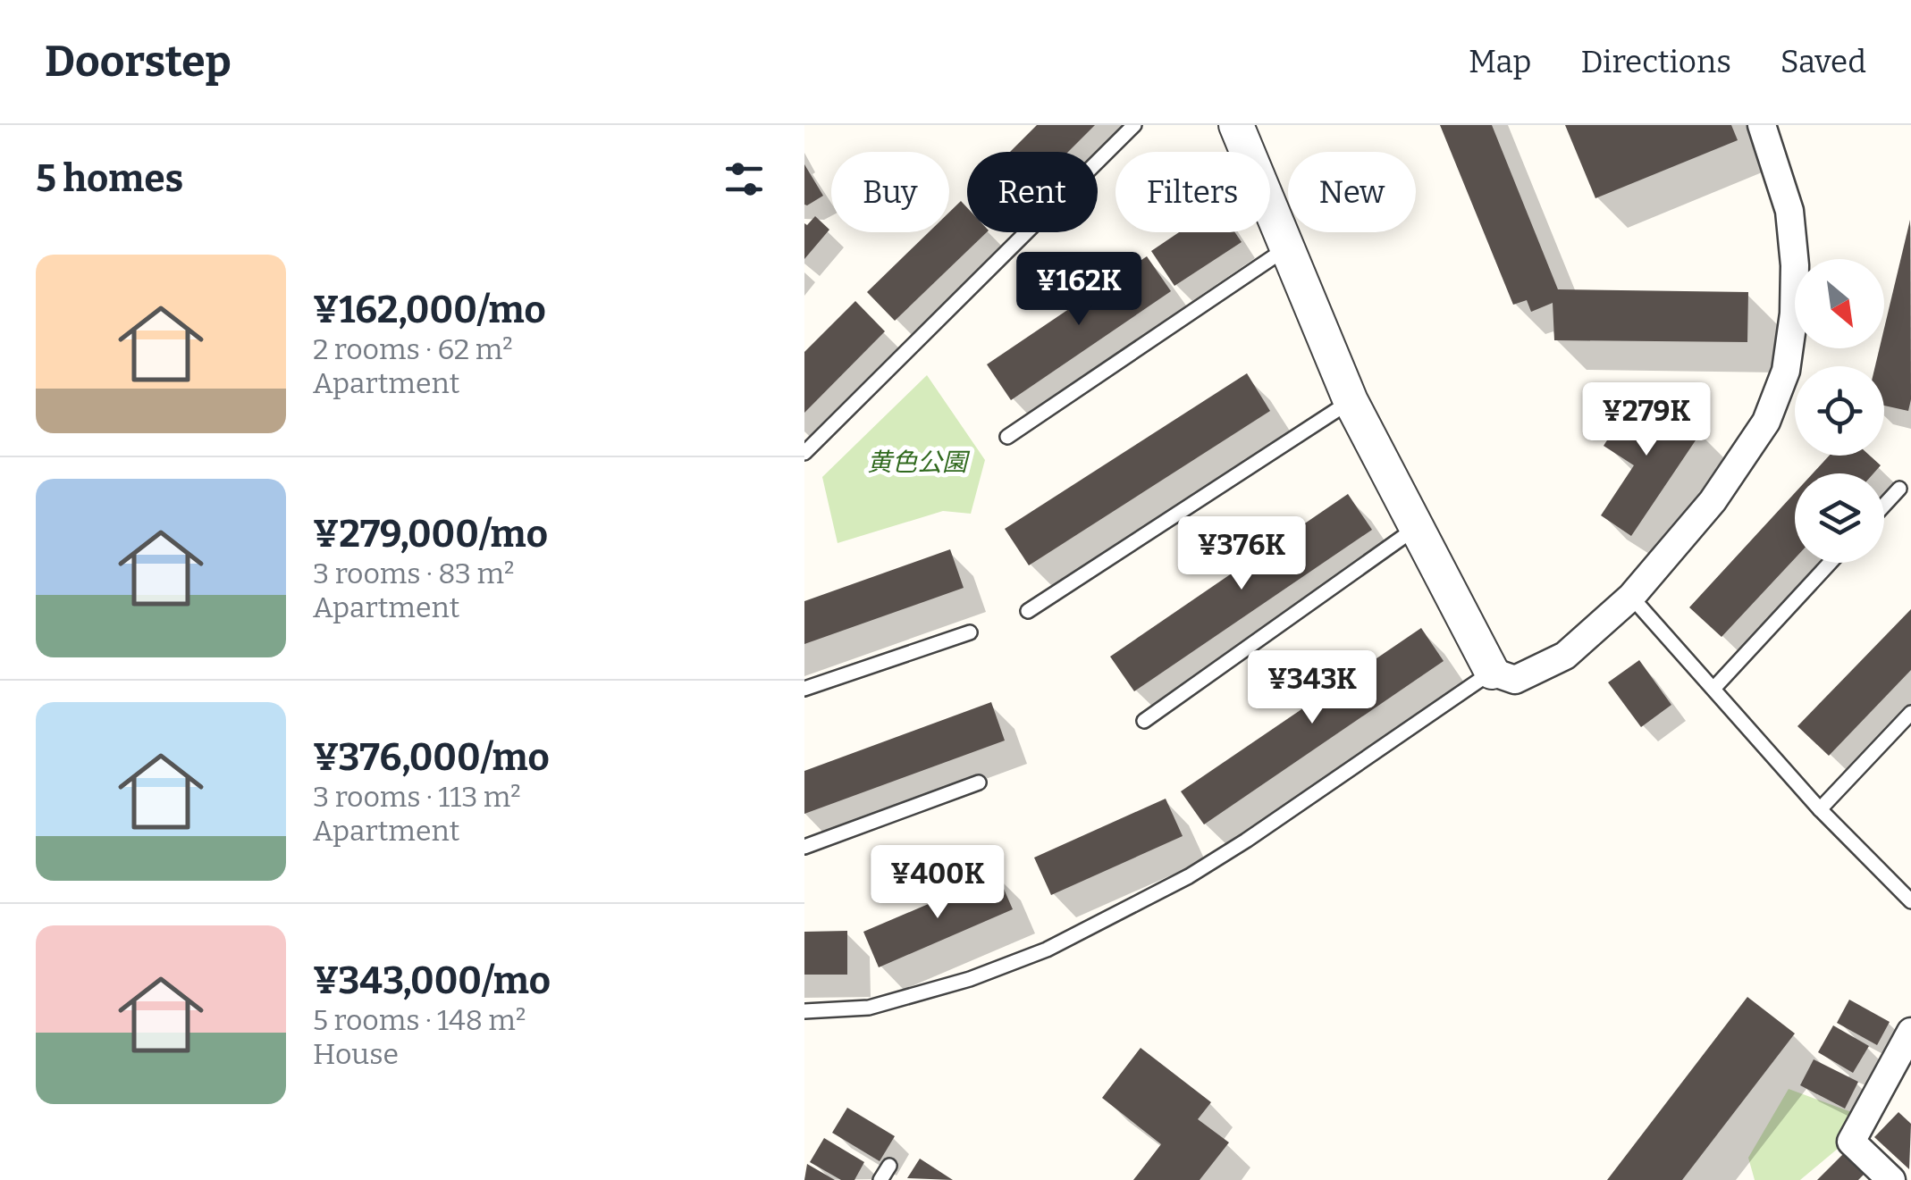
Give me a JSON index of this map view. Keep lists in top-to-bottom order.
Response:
{
  "parks": ["黄色公園"],
  "north": "bottom right",
  "page": {
    "header": "Doorstep",
    "nav": ["Map", "Directions", "Saved"],
    "heading": "5 homes",
    "chip": [
      "Buy",
      "Rent",
      "Filters",
      "New"
    ],
    "list": [
      {
        "name": "¥162,000/mo",
        "note": "2 rooms · 62 m² · Apartment"
      },
      {
        "name": "¥279,000/mo",
        "note": "3 rooms · 83 m² · Apartment"
      },
      {
        "name": "¥376,000/mo",
        "note": "3 rooms · 113 m² · Apartment"
      },
      {
        "name": "¥343,000/mo",
        "note": "5 rooms · 148 m² · House"
      }
    ],
    "price": [
      "¥162K",
      "¥279K",
      "¥376K",
      "¥343K",
      "¥400K"
    ]
  }
}
